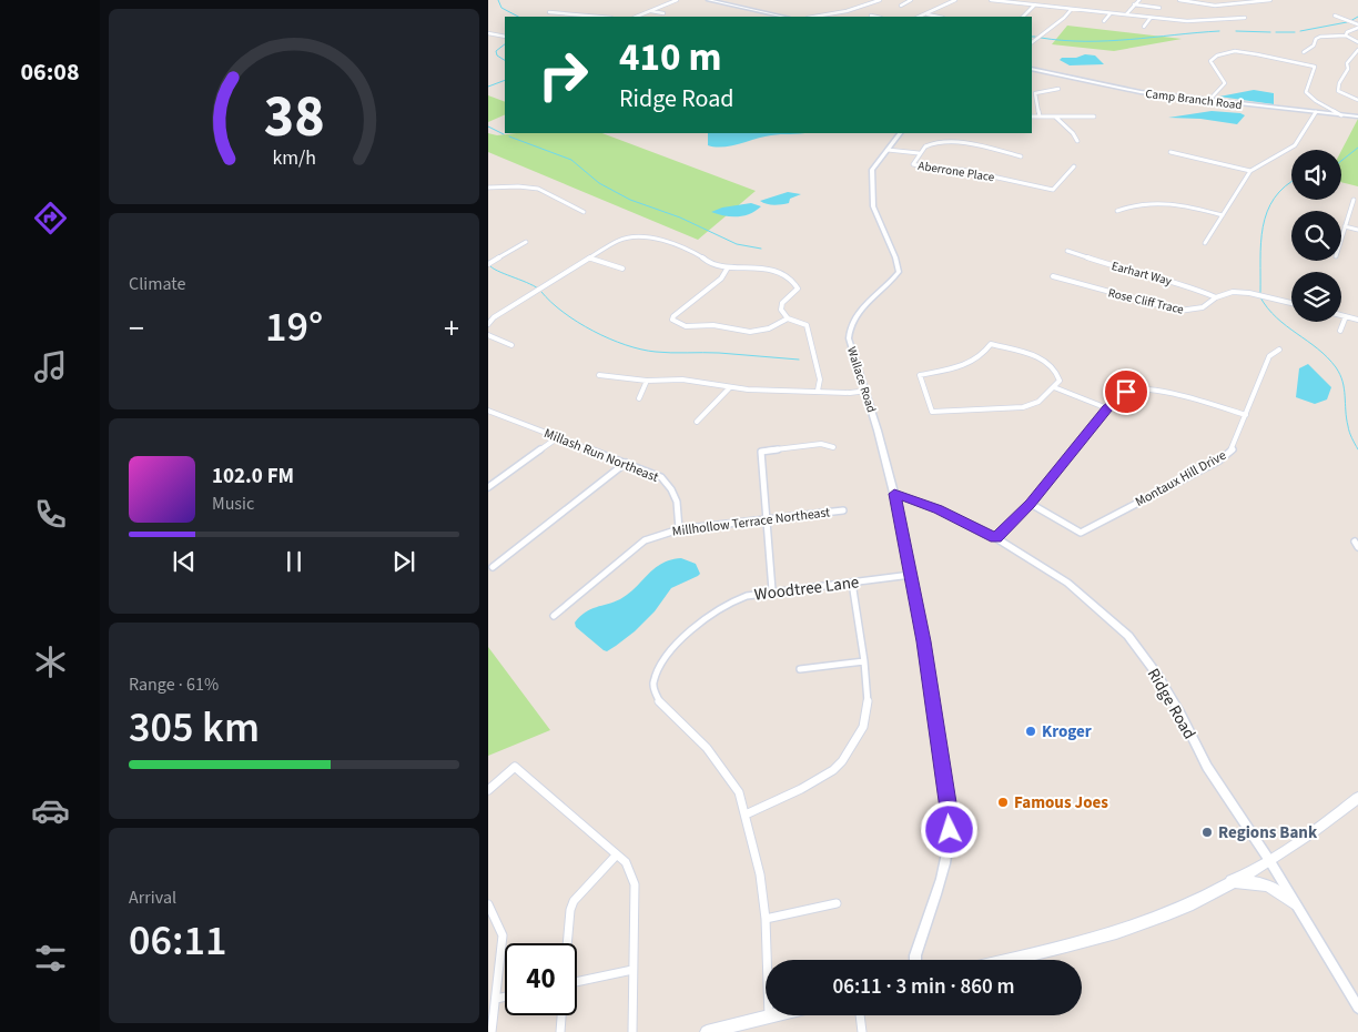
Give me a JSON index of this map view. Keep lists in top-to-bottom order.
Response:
{
  "streets": {
    "street": [
      "Camp Branch Road",
      "Aberrone Place",
      "Earhart Way",
      "Rose Cliff Trace",
      "Wallace Road",
      "Millash Run Northeast",
      "Montaux Hill Drive",
      "Millhollow Terrace Northeast",
      "Woodtree Lane",
      "Ridge Road"
    ]
  },
  "crossings": [
    ["Earhart Way", "Rose Cliff Trace"],
    ["Wallace Road", "Woodtree Lane"],
    ["Wallace Road", "Ridge Road"],
    ["Millash Run Northeast", "Millhollow Terrace Northeast"]
  ],
  "places": ["Kroger", "Famous Joes", "Regions Bank"],
  "page": {
    "tabs": "06:08",
    "turn": ["410 m", "Ridge Road"],
    "tile": [
      "Climate",
      ["Range · 61%", "305 km"],
      ["Arrival", "06:11"]
    ],
    "heat": ["−", "19°", "+"],
    "song": ["102.0 FM", "Music"],
    "limit": "40",
    "trip": "06:11 · 3 min · 860 m",
    "gauge": ["38", "km/h"]
  }
}
